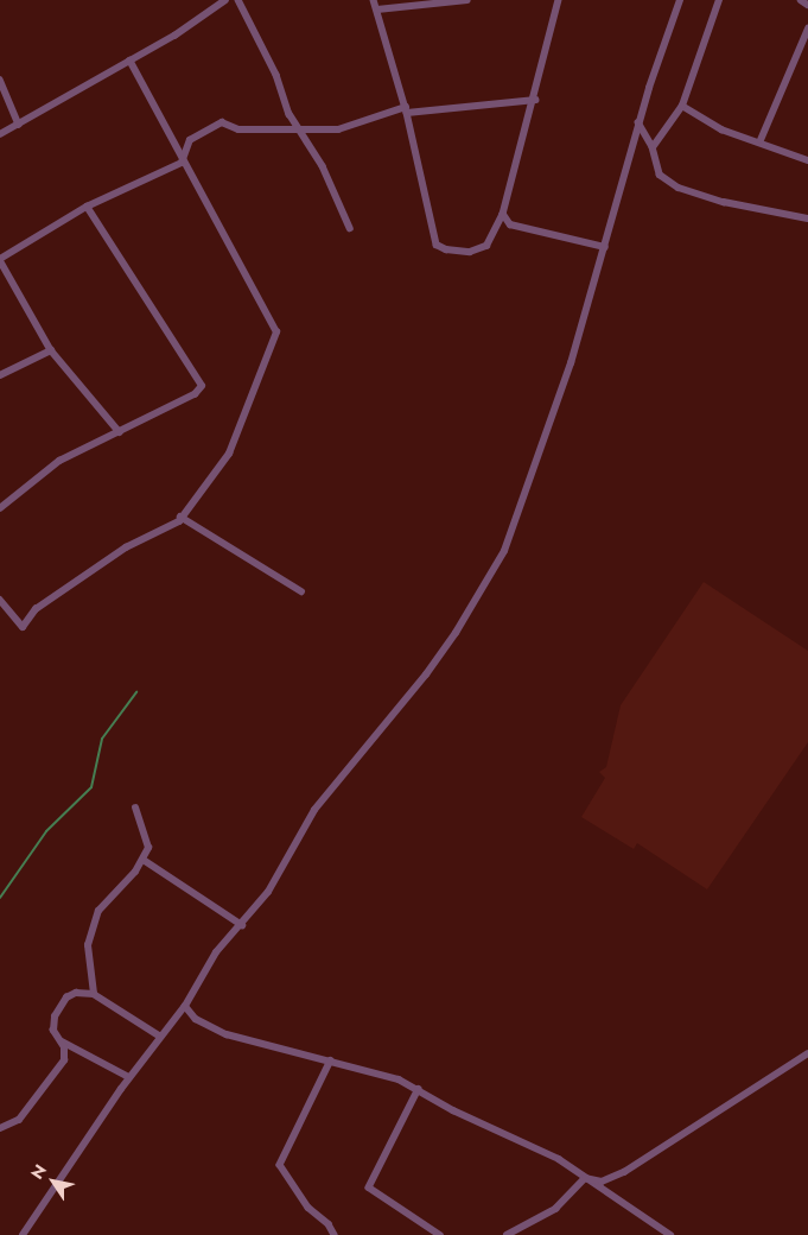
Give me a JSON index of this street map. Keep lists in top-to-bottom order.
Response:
{
  "north": "top left"
}
